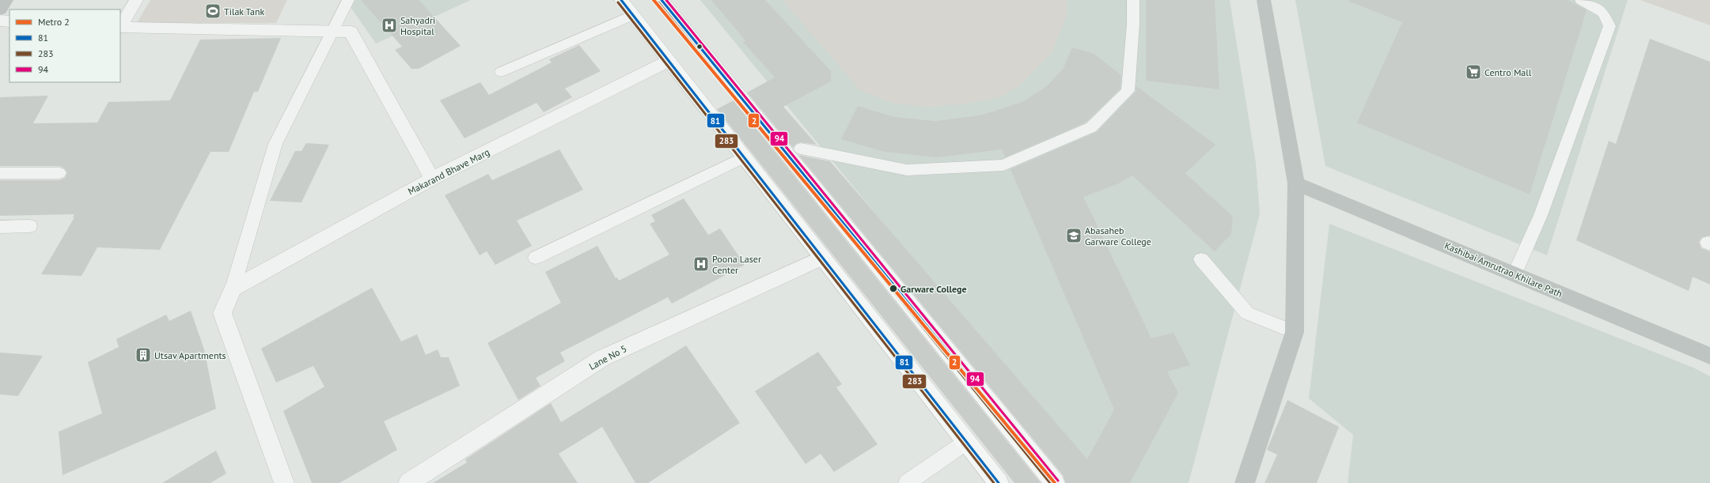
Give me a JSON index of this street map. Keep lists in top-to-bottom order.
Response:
{
  "streets": {
    "main road": ["Kashibai Amrutrao Khilare Path"],
    "street": ["Makarand Bhave Marg", "Lane No 5"]
  },
  "places": {
    "sports": ["Tilak Tank"],
    "hospital": ["Sahyadri Hospital", "Poona Laser Center"],
    "supermarket": ["Centro Mall"],
    "school or university": ["Abasaheb Garware College"],
    "other": ["Garware College"],
    "building": ["Utsav Apartments"]
  },
  "lines": [
    "metro line 2",
    "transit line 81",
    "transit line 94",
    "transit line 283"
  ],
  "legend": [
    "Metro 2",
    "81",
    "283",
    "94"
  ]
}
